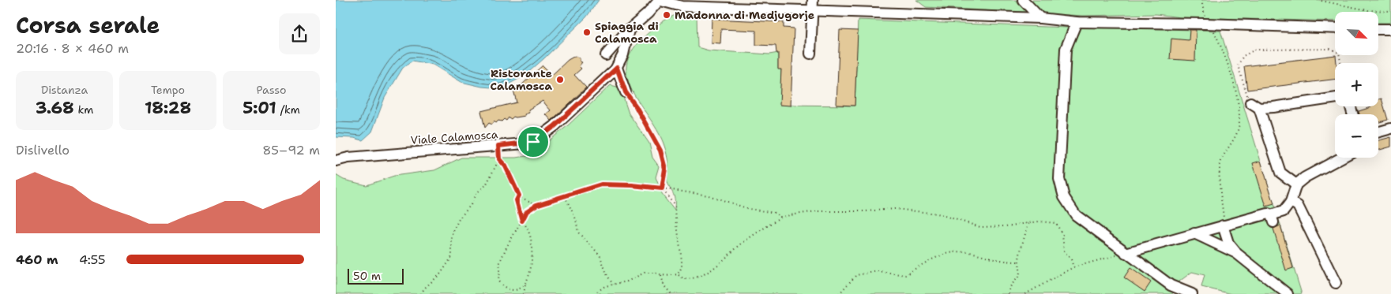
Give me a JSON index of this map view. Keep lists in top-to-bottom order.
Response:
{
  "streets": {
    "street": ["Viale Calamosca"]
  },
  "places": ["Madonna di Medjugorje", "Spiaggia di Calamosca", "Ristorante Calamosca"],
  "scale_bar": "50 m",
  "north": "bottom right",
  "page": {
    "heading": ["Corsa serale", "20:16 · 8 × 460 m"],
    "map_buttons": ["+", "−"],
    "stats": [
      ["Distanza", "3.68 km"],
      ["Tempo", "18:28"],
      ["Passo", "5:01 /km"]
    ],
    "chart": ["Dislivello", "85–92 m"],
    "list": [
      {
        "name": "460 m",
        "note": "4:55"
      }
    ],
    "scale": "50 m"
  }
}
